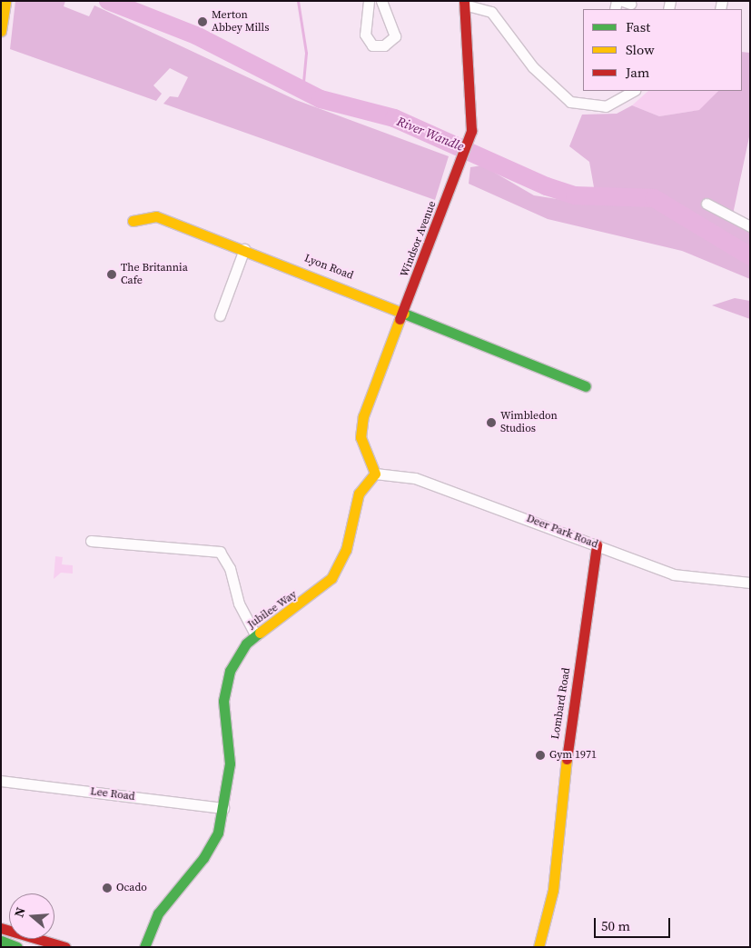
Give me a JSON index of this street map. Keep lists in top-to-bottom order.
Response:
{
  "streets": {
    "main road": [
      "Windsor Avenue",
      "Lyon Road",
      "Jubilee Way",
      "Lombard Road"
    ],
    "street": ["Deer Park Road", "Lee Road"]
  },
  "crossings": [
    ["Windsor Avenue", "Lyon Road"],
    ["Windsor Avenue", "Deer Park Road"],
    ["Windsor Avenue", "Jubilee Way"],
    ["Deer Park Road", "Jubilee Way"],
    ["Deer Park Road", "Lombard Road"],
    ["Jubilee Way", "Lee Road"]
  ],
  "water": ["River Wandle"],
  "places": [
    "Merton Abbey Mills",
    "The Britannia Cafe",
    "Wimbledon Studios",
    "Gym 1971",
    "Ocado"
  ],
  "legend": ["Fast", "Slow", "Jam"],
  "scale_bar": "50 m",
  "north": "left"
}
